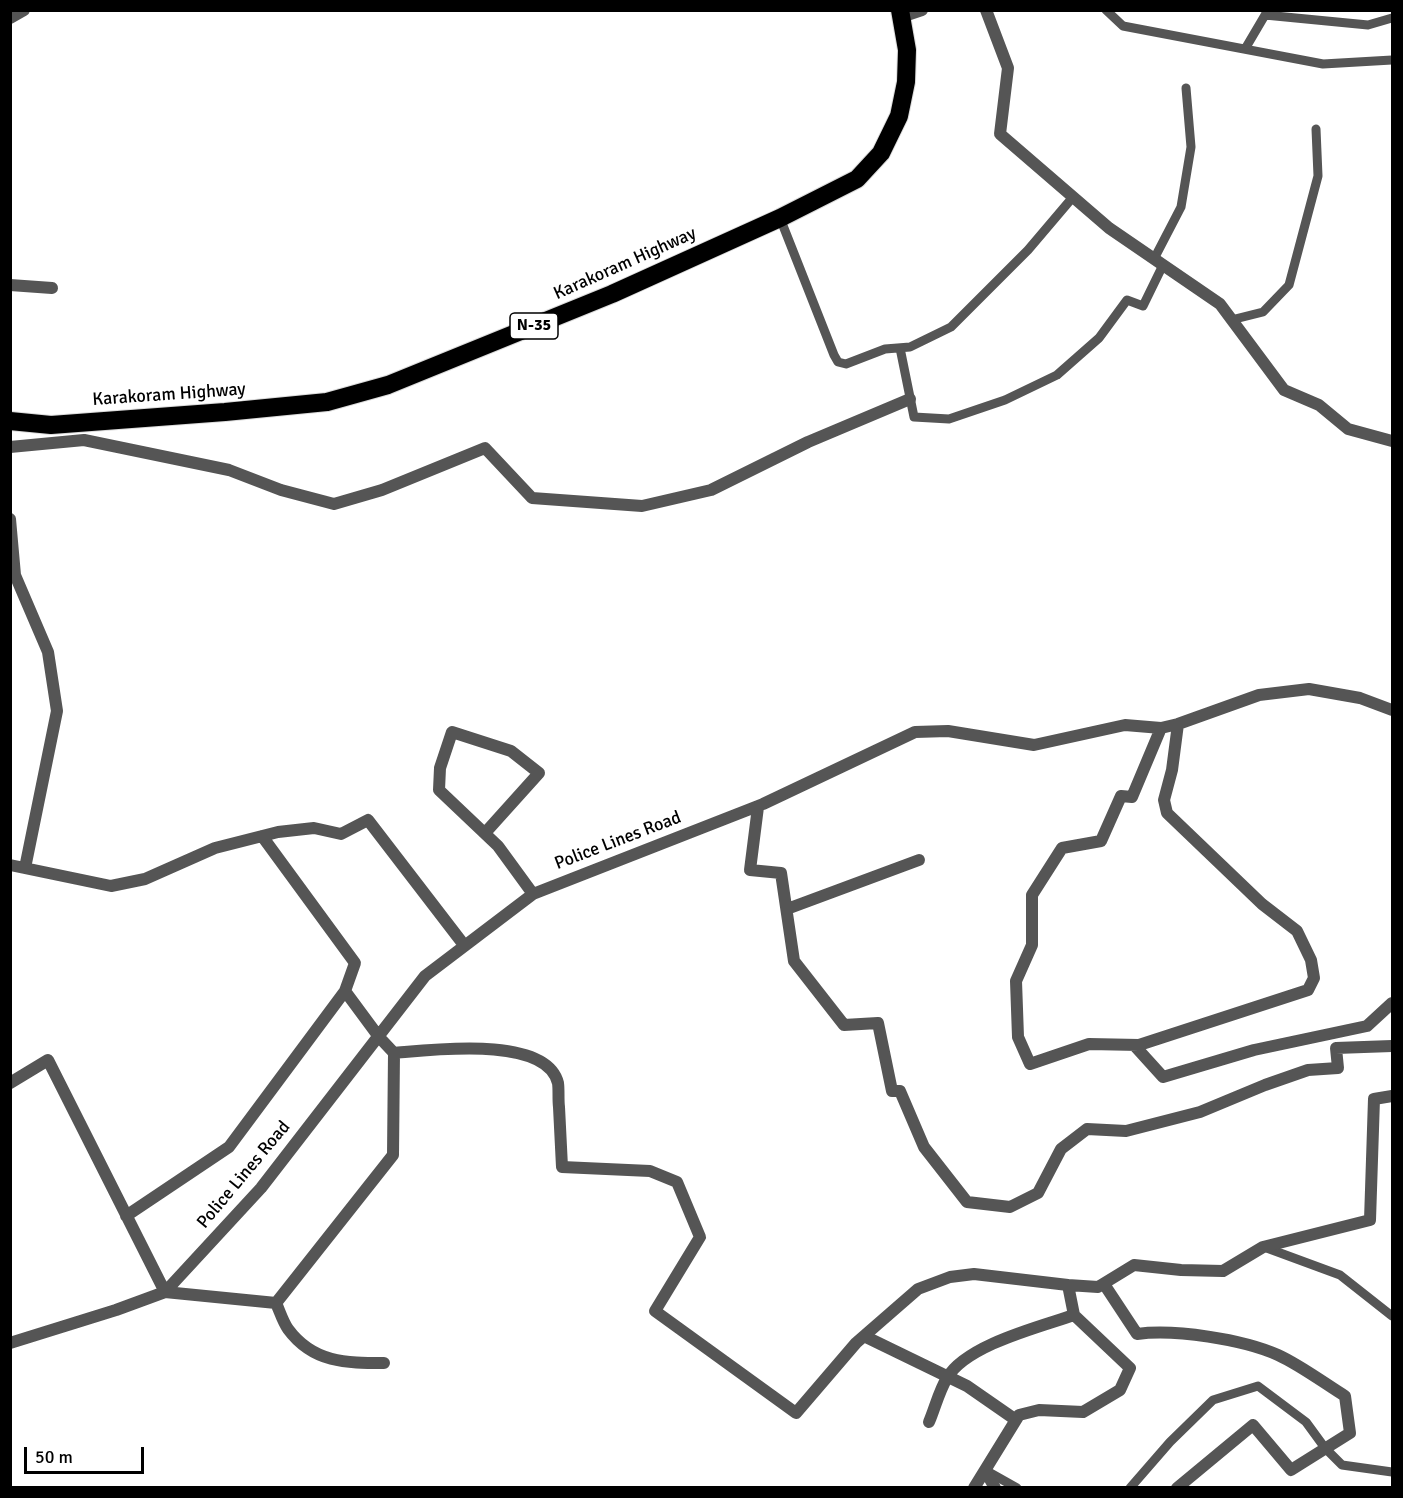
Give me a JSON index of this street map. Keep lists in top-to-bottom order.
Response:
{
  "streets": {
    "highway": ["Karakoram Highway", "N-35"],
    "street": ["Police Lines Road"]
  },
  "scale_bar": "50 m"
}
